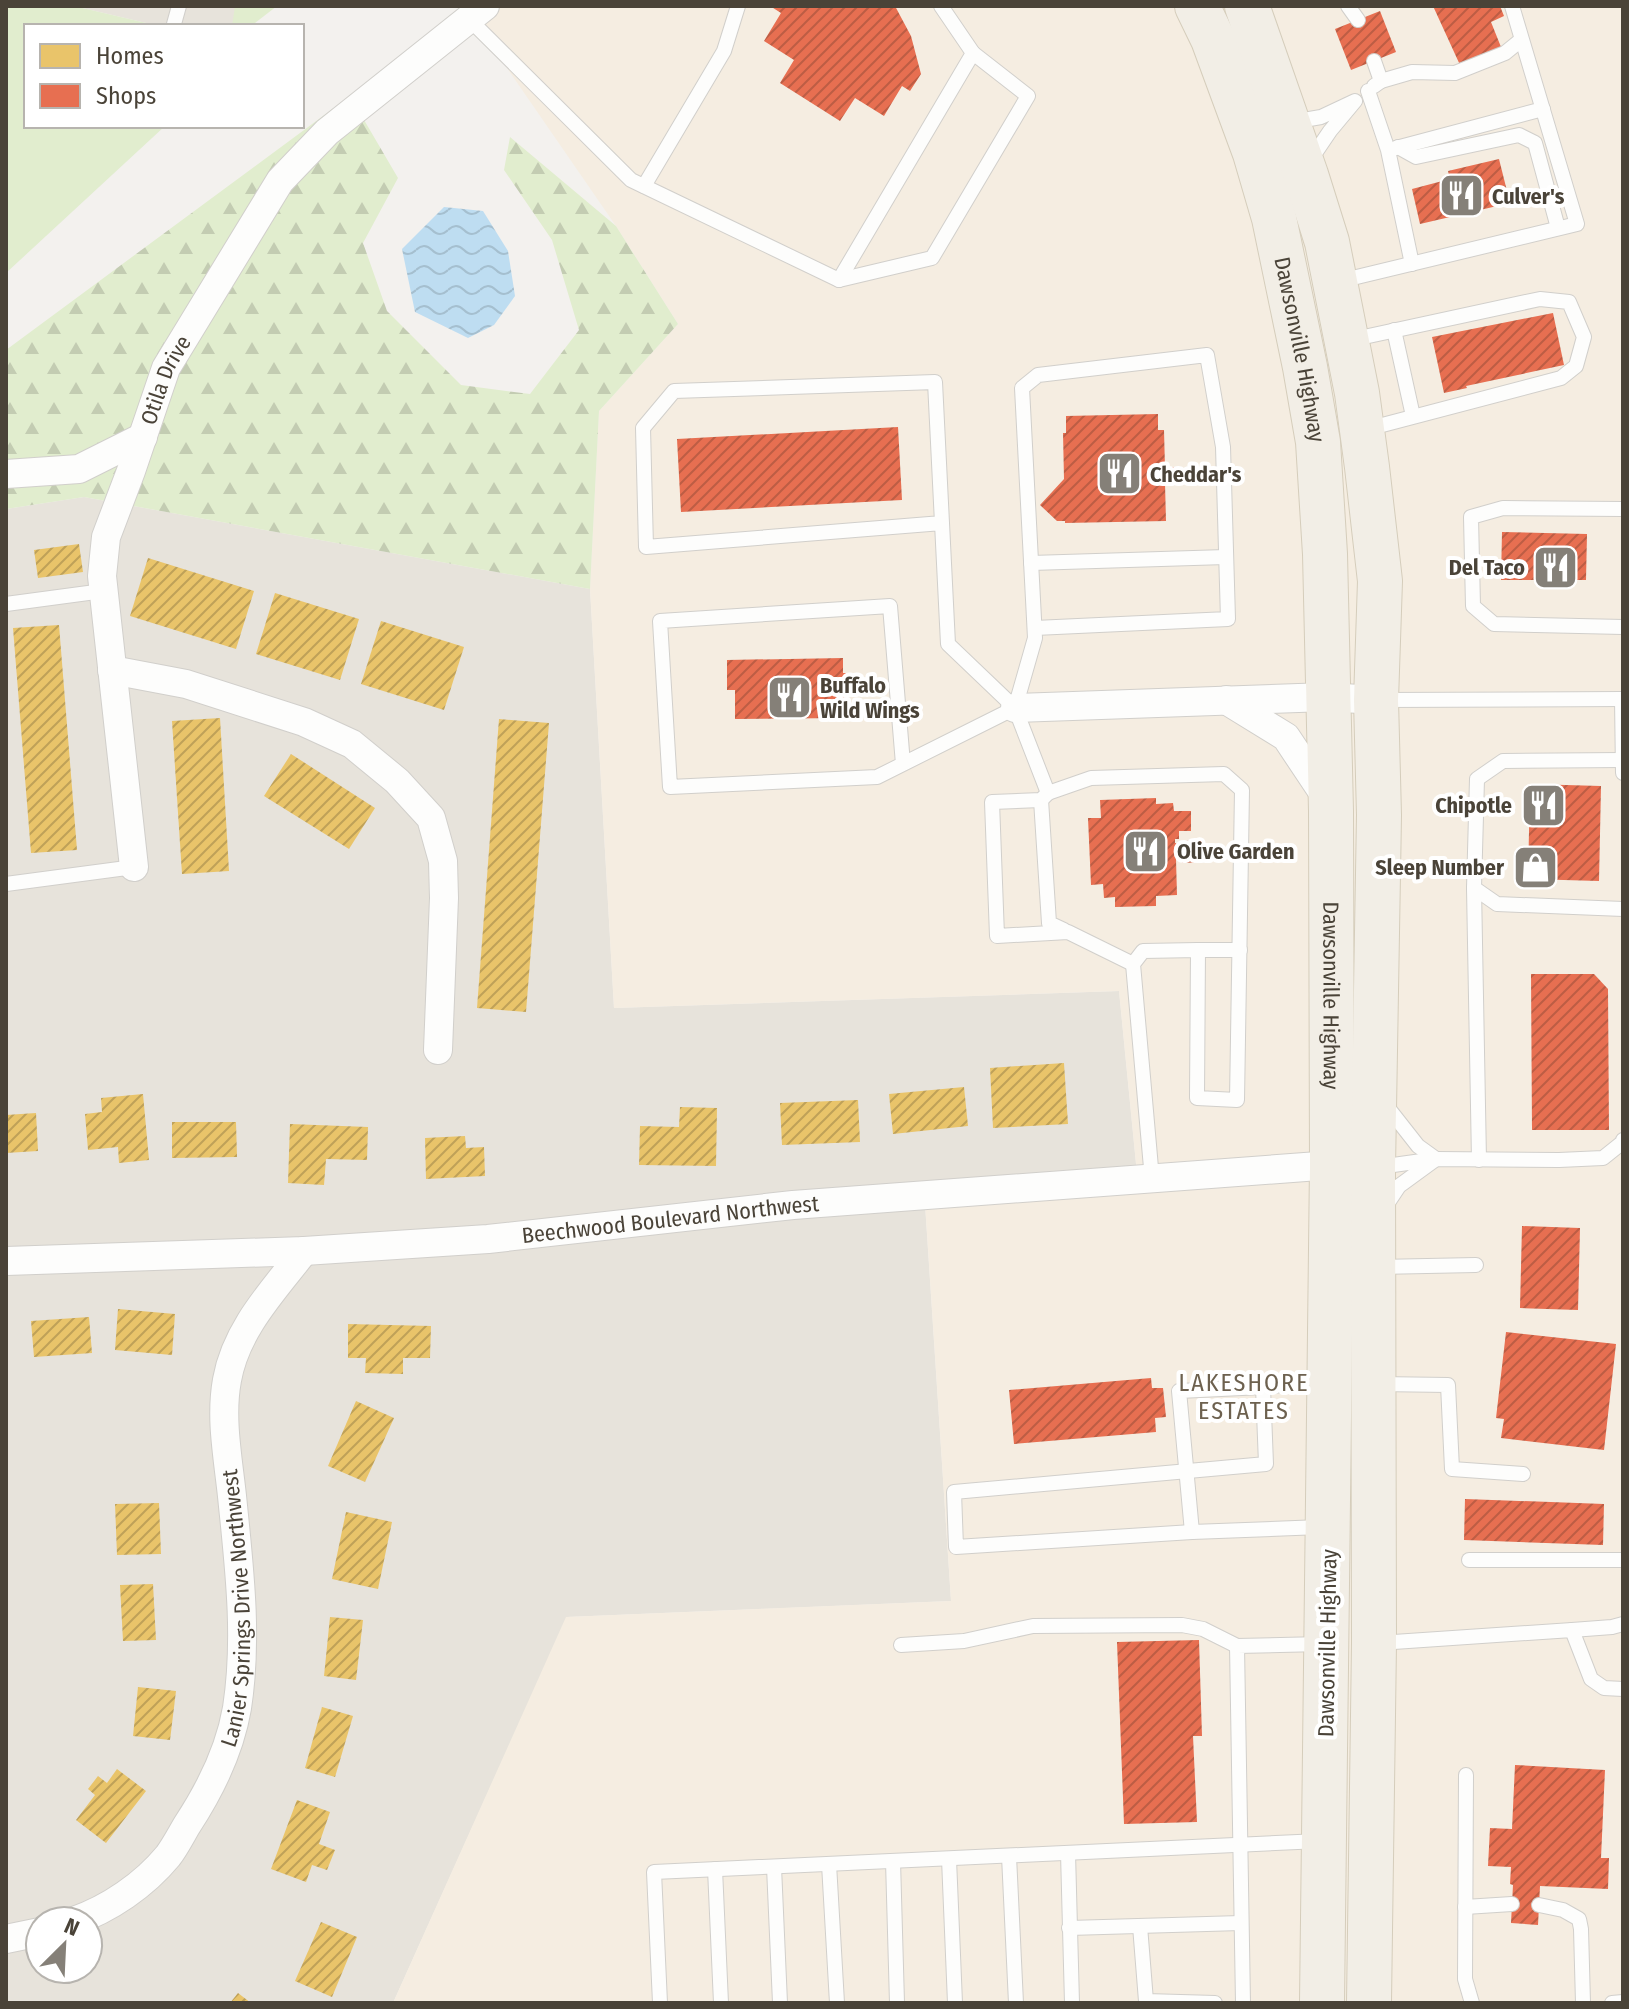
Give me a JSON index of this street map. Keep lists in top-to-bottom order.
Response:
{
  "streets": {
    "main road": ["Dawsonville Highway"],
    "street": ["Otila Drive", "Beechwood Boulevard Northwest", "Lanier Springs Drive Northwest"]
  },
  "crossings": [
    ["Dawsonville Highway", "Beechwood Boulevard Northwest"],
    ["Beechwood Boulevard Northwest", "Lanier Springs Drive Northwest"]
  ],
  "districts": ["LAKESHORE ESTATES"],
  "places": {
    "restaurant": [
      "Culver's",
      "Cheddar's",
      "Del Taco",
      "Buffalo Wild Wings",
      "Chipotle",
      "Olive Garden"
    ],
    "shop": ["Sleep Number"]
  },
  "legend": ["Homes", "Shops"],
  "north": "top right"
}
